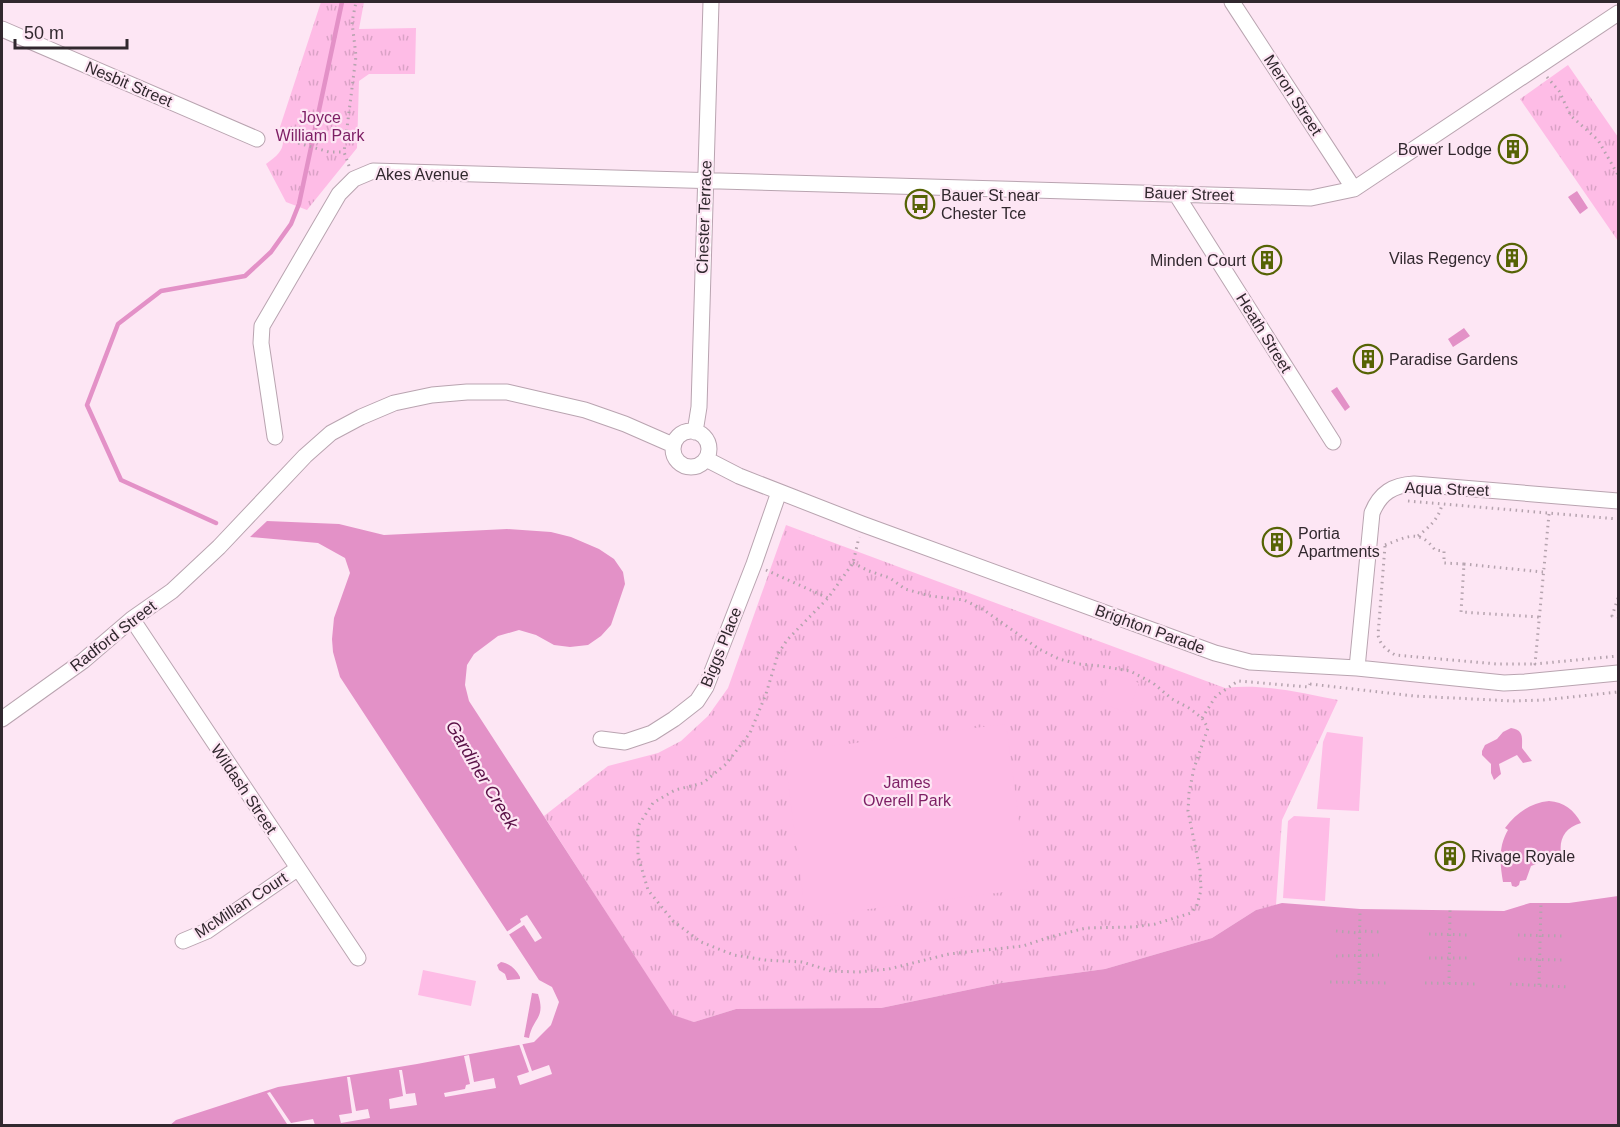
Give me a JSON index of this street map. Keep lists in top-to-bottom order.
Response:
{
  "streets": {
    "street": [
      "Nesbit Street",
      "Meron Street",
      "Akes Avenue",
      "Bauer Street",
      "Chester Terrace",
      "Heath Street",
      "Aqua Street",
      "Brighton Parade",
      "Radford Street",
      "Biggs Place",
      "Wildash Street",
      "McMillan Court"
    ]
  },
  "crossings": [
    ["Meron Street", "Bauer Street"],
    ["Akes Avenue", "Bauer Street"],
    ["Akes Avenue", "Chester Terrace"],
    ["Bauer Street", "Chester Terrace"],
    ["Bauer Street", "Heath Street"],
    ["Chester Terrace", "Brighton Parade"],
    ["Chester Terrace", "Radford Street"],
    ["Aqua Street", "Brighton Parade"],
    ["Brighton Parade", "Radford Street"],
    ["Brighton Parade", "Biggs Place"],
    ["Radford Street", "Wildash Street"],
    ["Wildash Street", "McMillan Court"]
  ],
  "water": ["Gardiner Creek"],
  "parks": ["Joyce William Park", "James Overell Park"],
  "places": {
    "building": [
      "Bower Lodge",
      "Vilas Regency",
      "Minden Court",
      "Paradise Gardens",
      "Portia Apartments",
      "Rivage Royale"
    ],
    "bus stop": ["Bauer St near Chester Tce"]
  },
  "scale_bar": "50 m"
}
